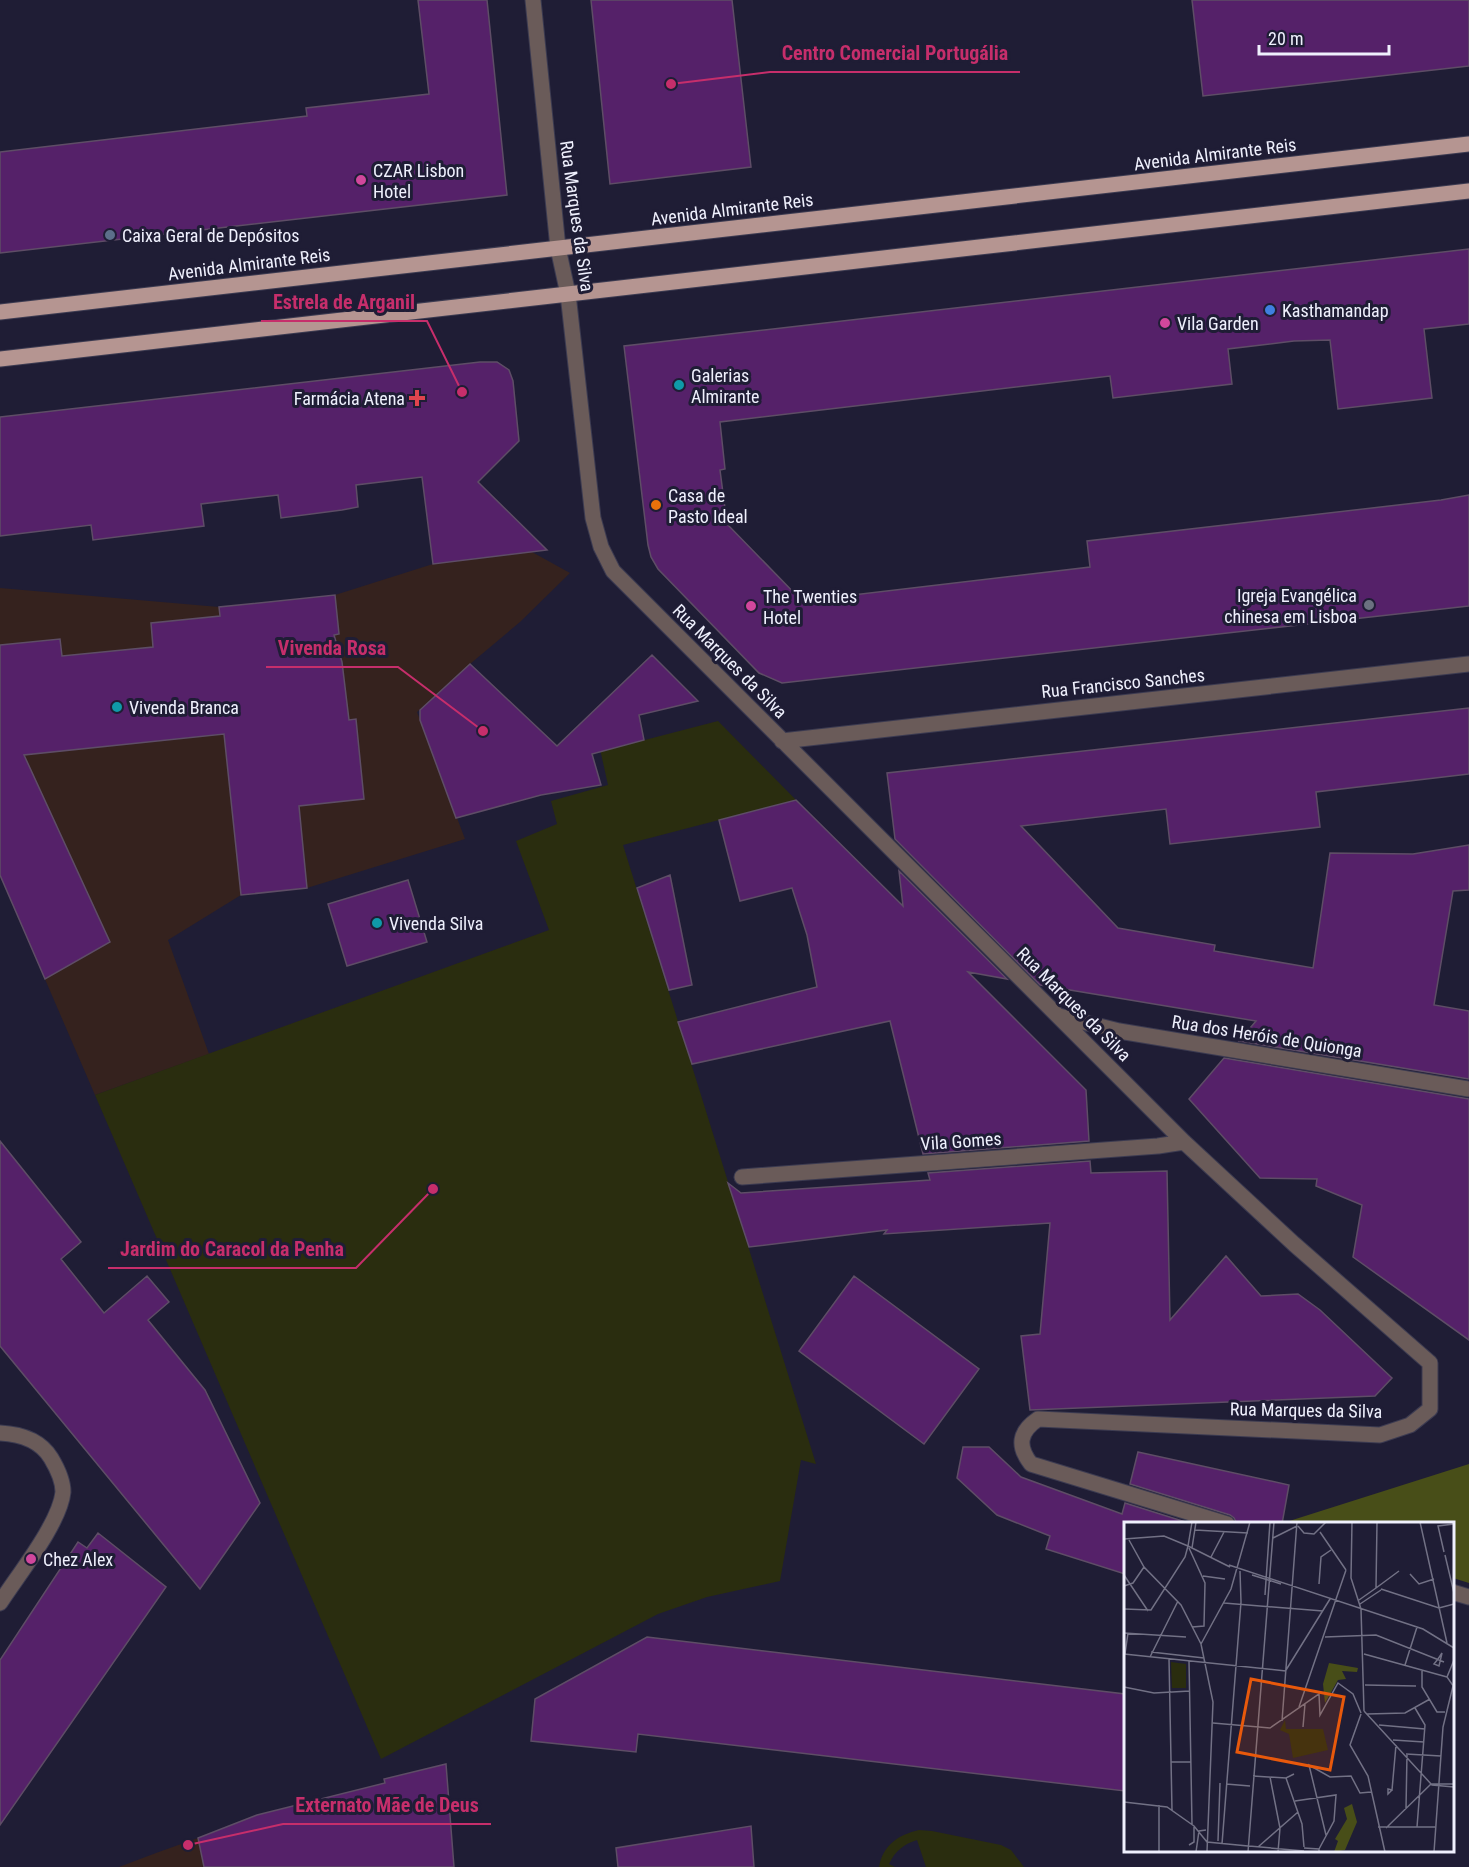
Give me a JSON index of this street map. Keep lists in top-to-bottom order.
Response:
{
  "streets": {
    "main road": ["Avenida Almirante Reis"],
    "street": [
      "Rua Marques da Silva",
      "Rua Francisco Sanches",
      "Rua dos Heróis de Quionga",
      "Vila Gomes"
    ]
  },
  "crossings": [
    ["Avenida Almirante Reis", "Rua Marques da Silva"],
    ["Rua Marques da Silva", "Rua Francisco Sanches"],
    ["Rua Marques da Silva", "Rua dos Heróis de Quionga"],
    ["Rua Marques da Silva", "Vila Gomes"]
  ],
  "places": {
    "other": [
      "Centro Comercial Portugália",
      "CZAR Lisbon Hotel",
      "Caixa Geral de Depósitos",
      "Kasthamandap",
      "Vila Garden",
      "Galerias Almirante",
      "Estrela de Arganil",
      "Casa de Pasto Ideal",
      "Igreja Evangélica chinesa em Lisboa",
      "The Twenties Hotel",
      "Vivenda Branca",
      "Vivenda Rosa",
      "Vivenda Silva",
      "Jardim do Caracol da Penha",
      "Chez Alex",
      "Externato Mãe de Deus"
    ],
    "health": ["Farmácia Atena"]
  },
  "scale_bar": "20 m"
}
